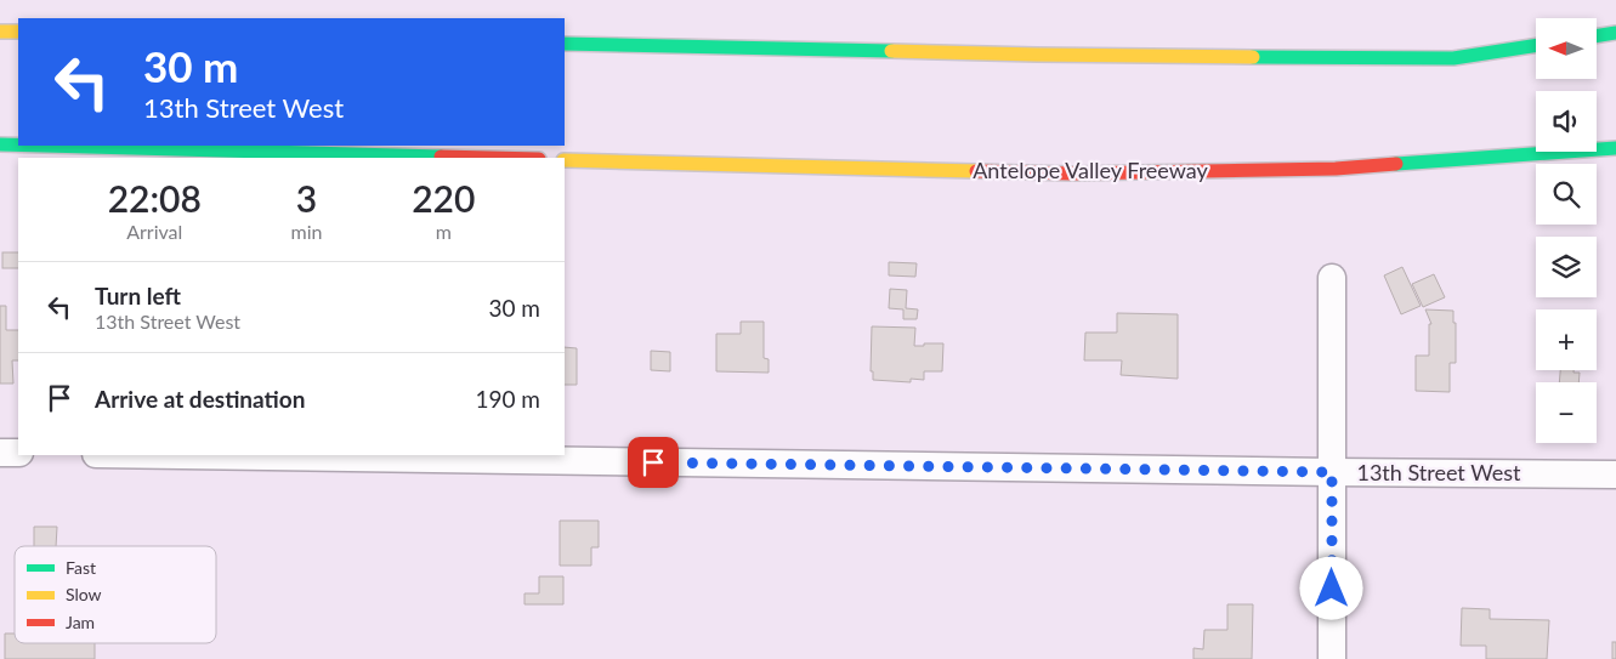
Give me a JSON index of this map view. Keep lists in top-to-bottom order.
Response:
{
  "streets": {
    "highway": ["Antelope Valley Freeway"],
    "street": ["13th Street West"]
  },
  "legend": ["Fast", "Slow", "Jam"],
  "north": "left",
  "page": {
    "map_buttons": ["+", "−"],
    "turn": ["30 m", "13th Street West"],
    "eta": [
      "22:08",
      "Arrival",
      "3",
      "min",
      "220",
      "m"
    ],
    "list": [
      {
        "name": "Turn left",
        "note": "13th Street West",
        "value": "30 m"
      },
      {
        "name": "Arrive at destination",
        "value": "190 m"
      }
    ]
  }
}
